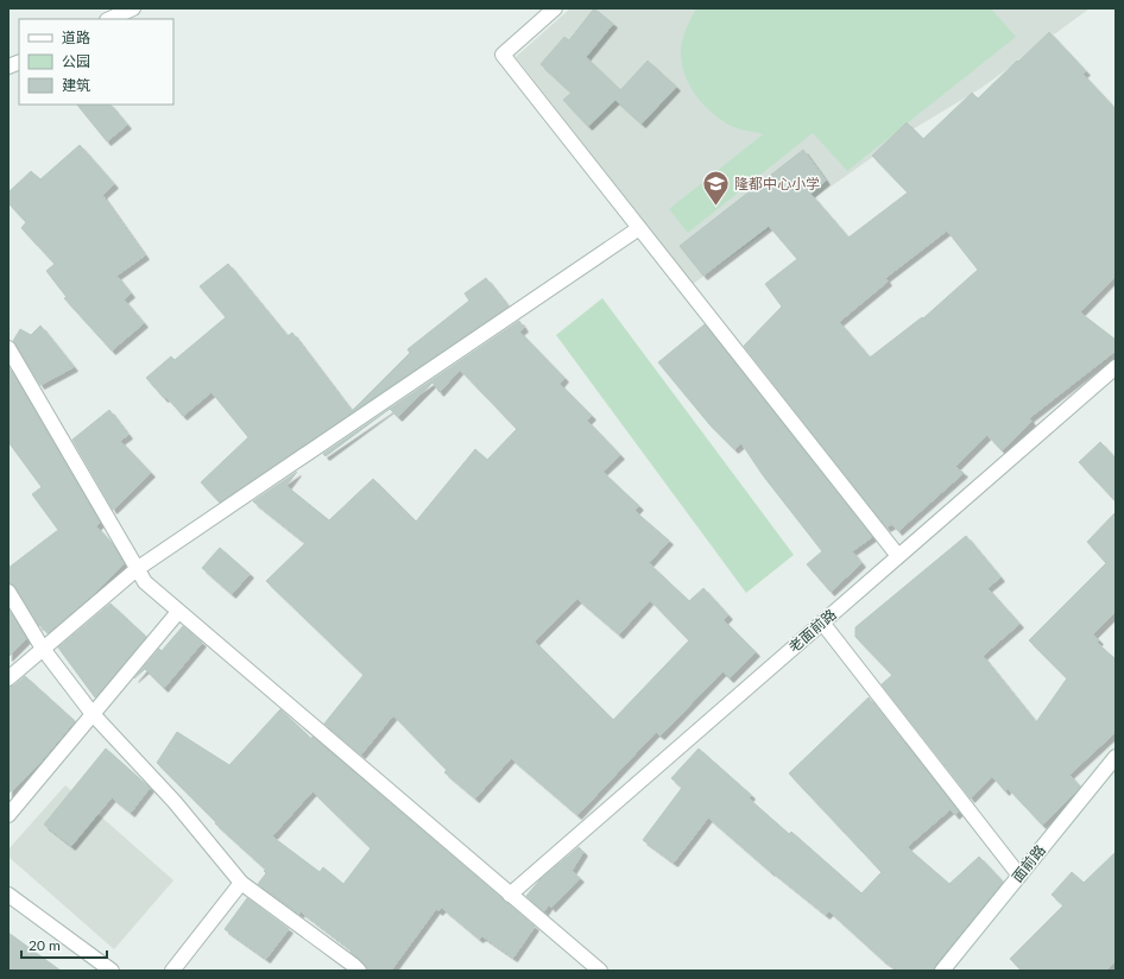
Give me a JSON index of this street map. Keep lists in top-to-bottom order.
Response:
{
  "streets": {
    "street": ["老面前路", "面前路"]
  },
  "places": {
    "school or university": ["隆都中心小学"]
  },
  "legend": ["道路", "公园", "建筑"],
  "scale_bar": "20 m"
}
